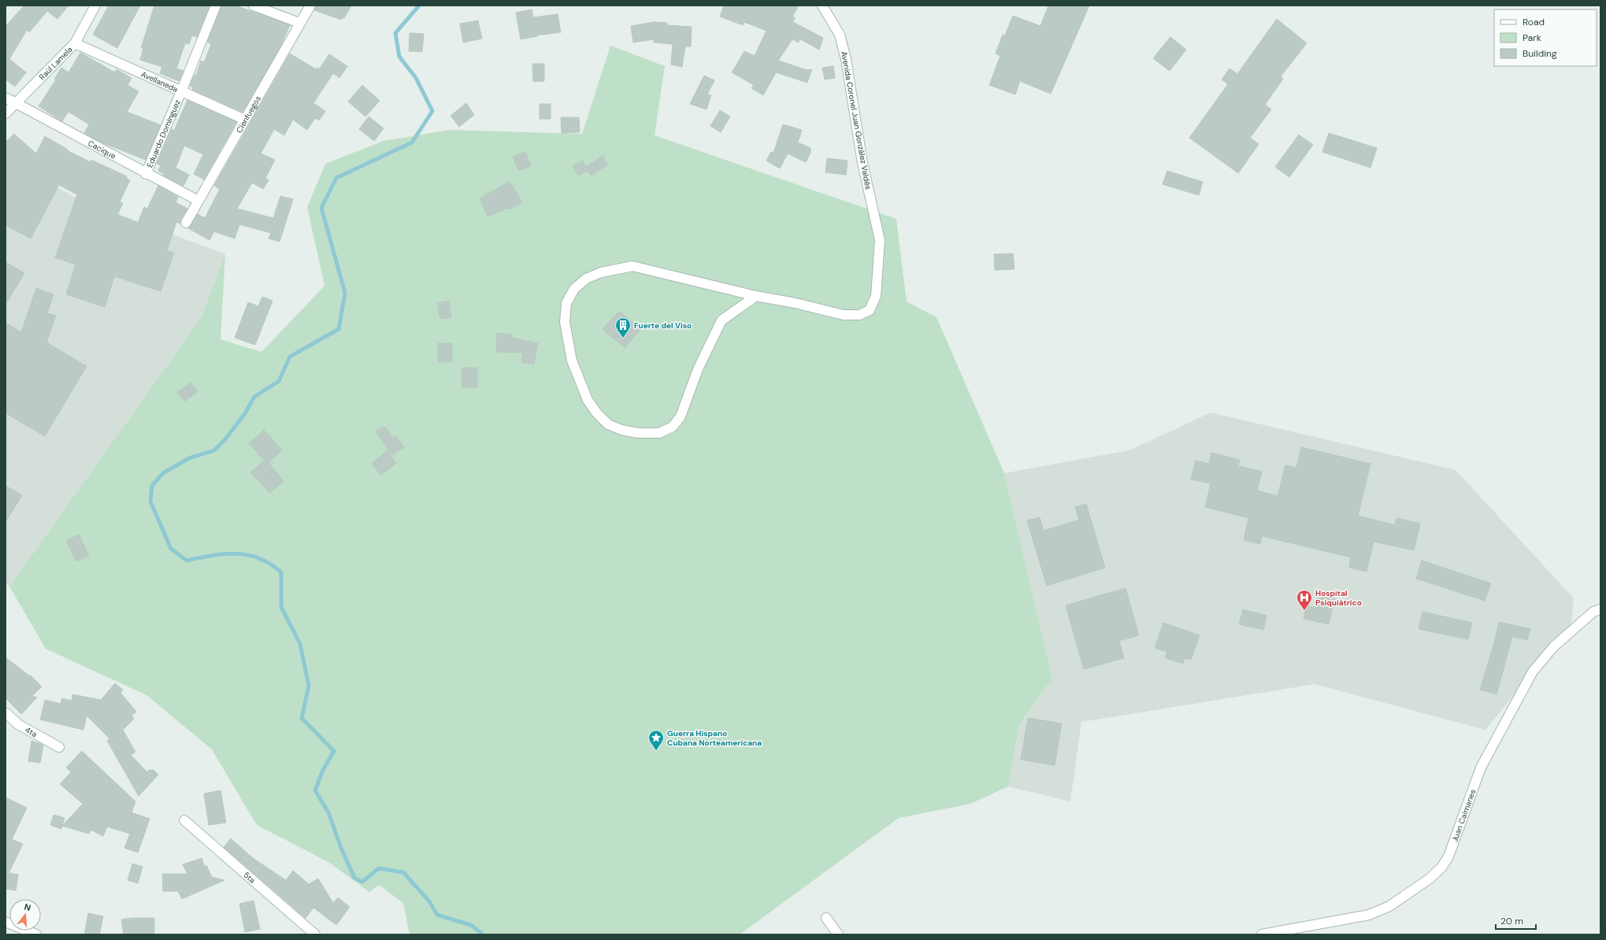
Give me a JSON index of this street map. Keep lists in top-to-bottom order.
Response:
{
  "streets": {
    "street": [
      "Raúl Lamela",
      "Avellaneda",
      "Cienfuegos",
      "Avenida Coronel Juan González Valdés",
      "Eduardo Domínguez",
      "Cacique",
      "4ta",
      "Juan Caimanes",
      "5ta"
    ]
  },
  "crossings": [
    ["Raúl Lamela", "Avellaneda"],
    ["Raúl Lamela", "Cacique"],
    ["Avellaneda", "Cienfuegos"],
    ["Avellaneda", "Eduardo Domínguez"],
    ["Cienfuegos", "Cacique"],
    ["Eduardo Domínguez", "Cacique"]
  ],
  "places": {
    "building": ["Fuerte del Viso"],
    "hospital": ["Hospital Psiquiátrico"],
    "place": ["Guerra Hispano Cubana Norteamericana"]
  },
  "legend": ["Road", "Park", "Building"],
  "scale_bar": "20 m",
  "north": "top"
}
